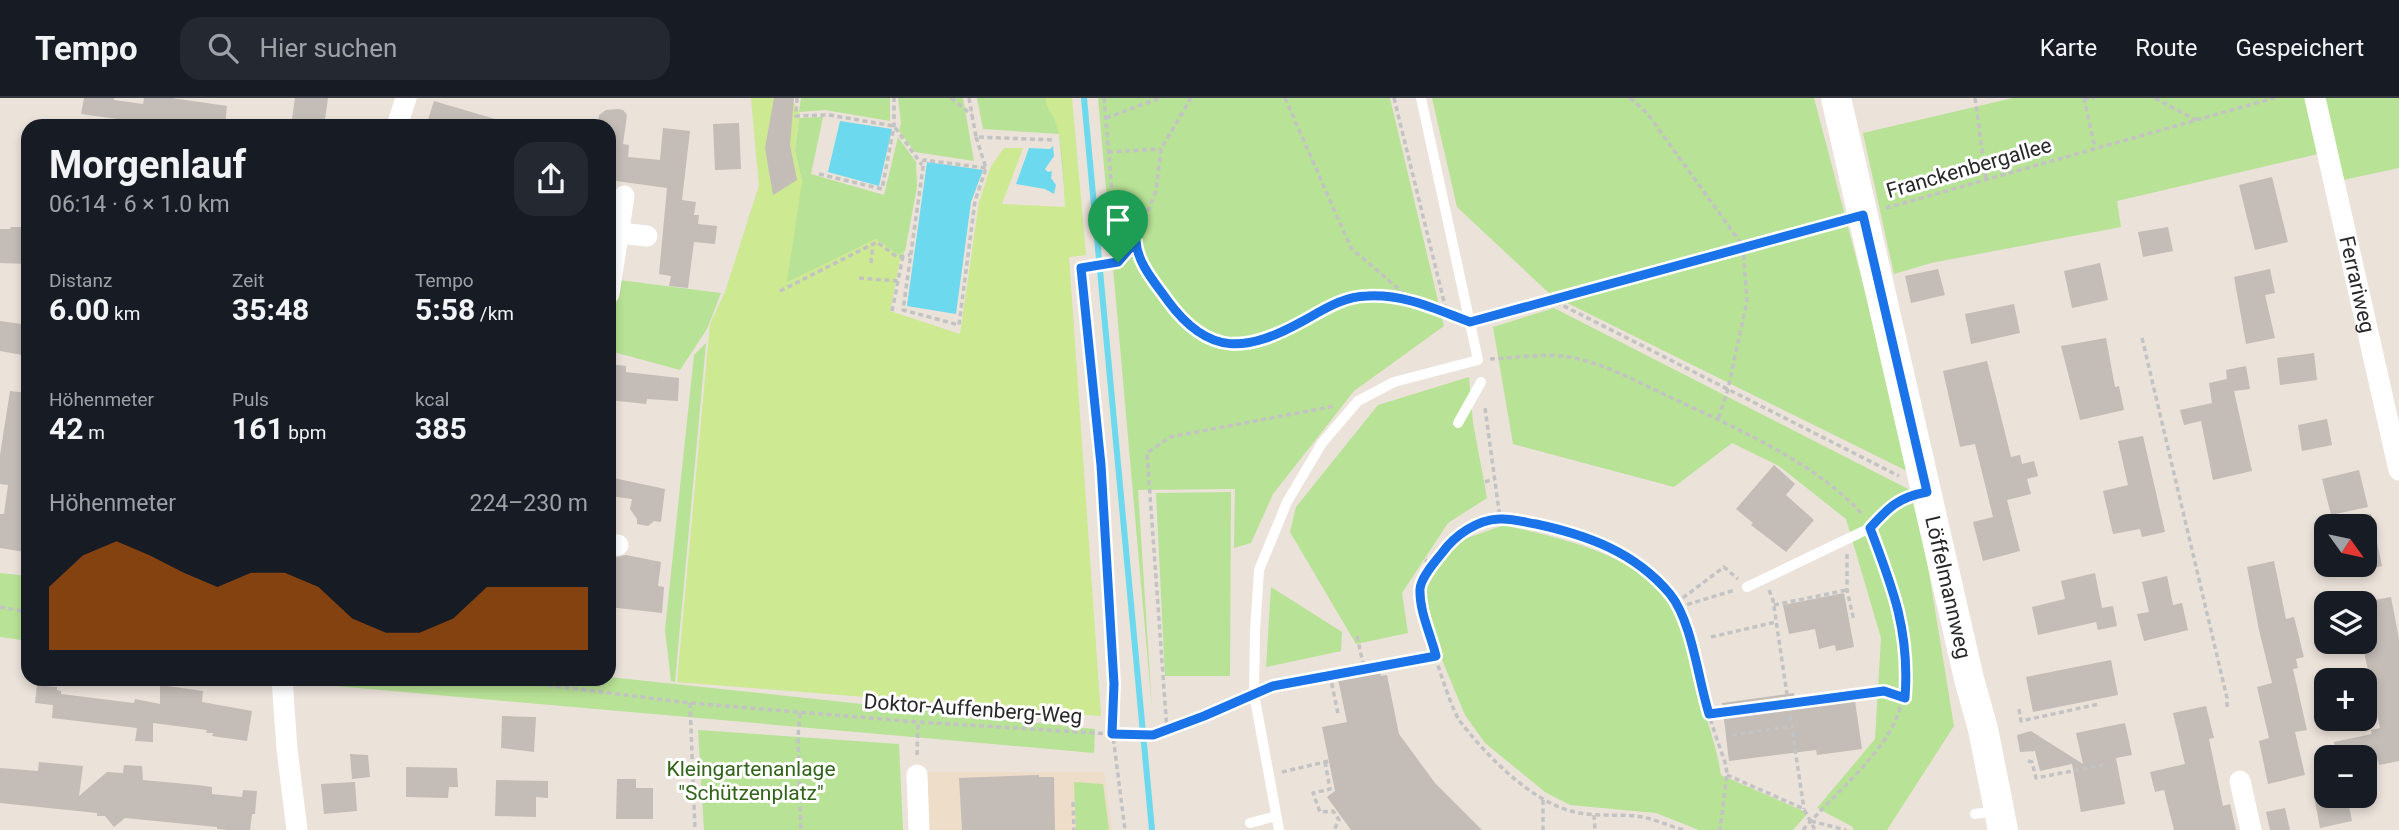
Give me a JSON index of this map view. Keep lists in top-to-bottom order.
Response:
{
  "streets": {
    "street": ["Ferrariweg", "Löffelmannweg"],
    "path": ["Franckenbergallee", "Doktor-Auffenberg-Weg"]
  },
  "crossings": [
    ["Franckenbergallee", "Löffelmannweg"]
  ],
  "parks": ["Kleingartenanlage \"Schützenplatz\""],
  "north": "bottom right",
  "page": {
    "header": "Tempo",
    "search": "Hier suchen",
    "nav": ["Karte", "Route", "Gespeichert"],
    "heading": ["Morgenlauf", "06:14 · 6 × 1.0 km"],
    "stats": [
      ["Distanz", "6.00 km"],
      ["Zeit", "35:48"],
      ["Tempo", "5:58 /km"],
      ["Höhenmeter", "42 m"],
      ["Puls", "161 bpm"],
      ["kcal", "385"]
    ],
    "chart": ["Höhenmeter", "224–230 m"],
    "map_buttons": ["+", "−"]
  }
}
